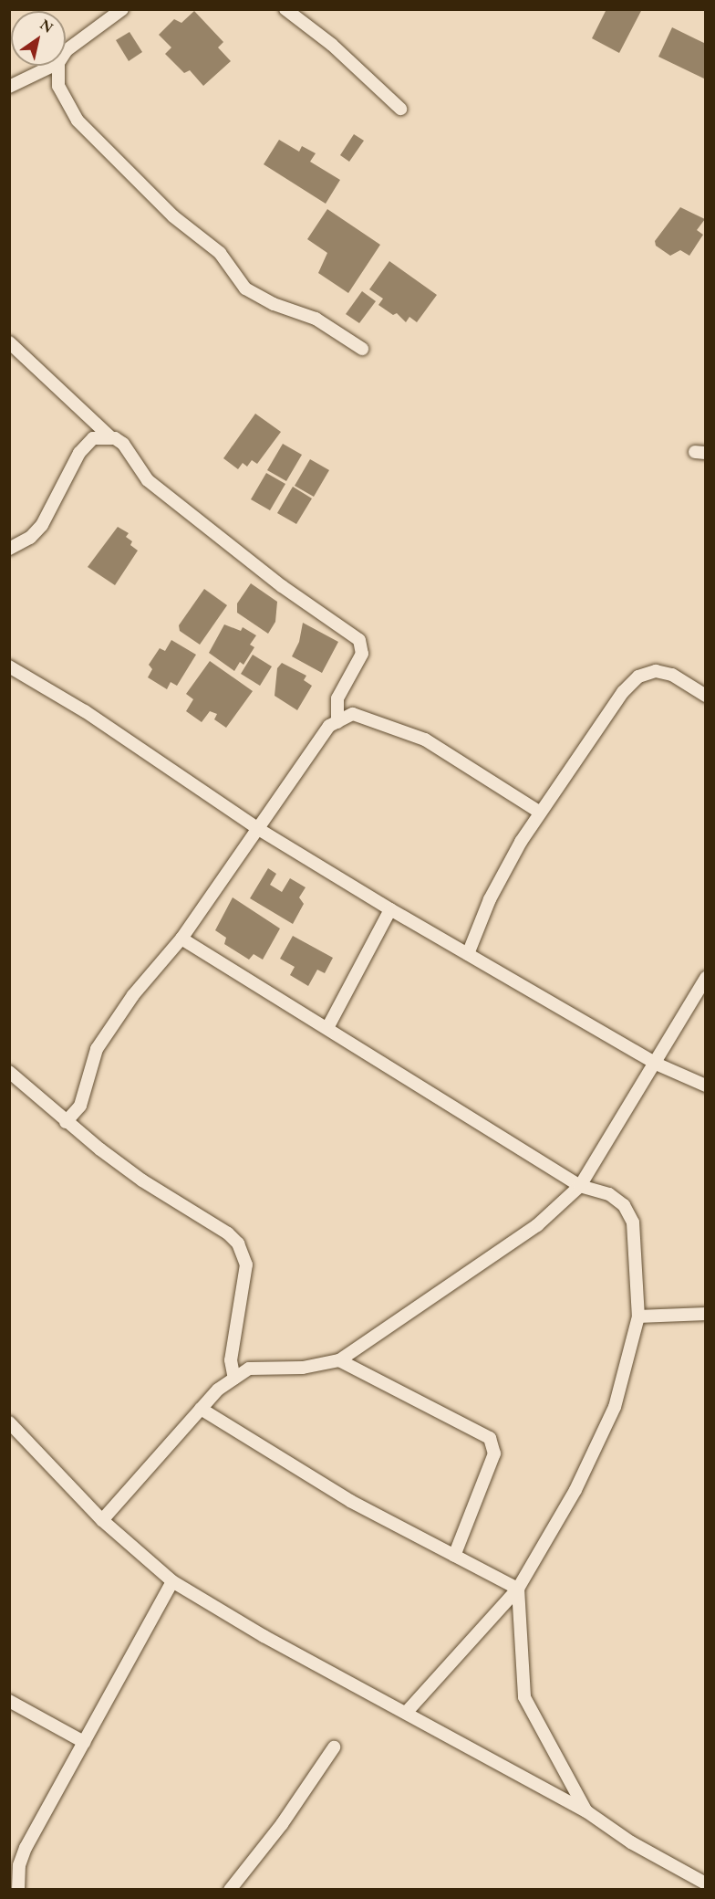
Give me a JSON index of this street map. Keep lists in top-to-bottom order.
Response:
{
  "north": "top right"
}
